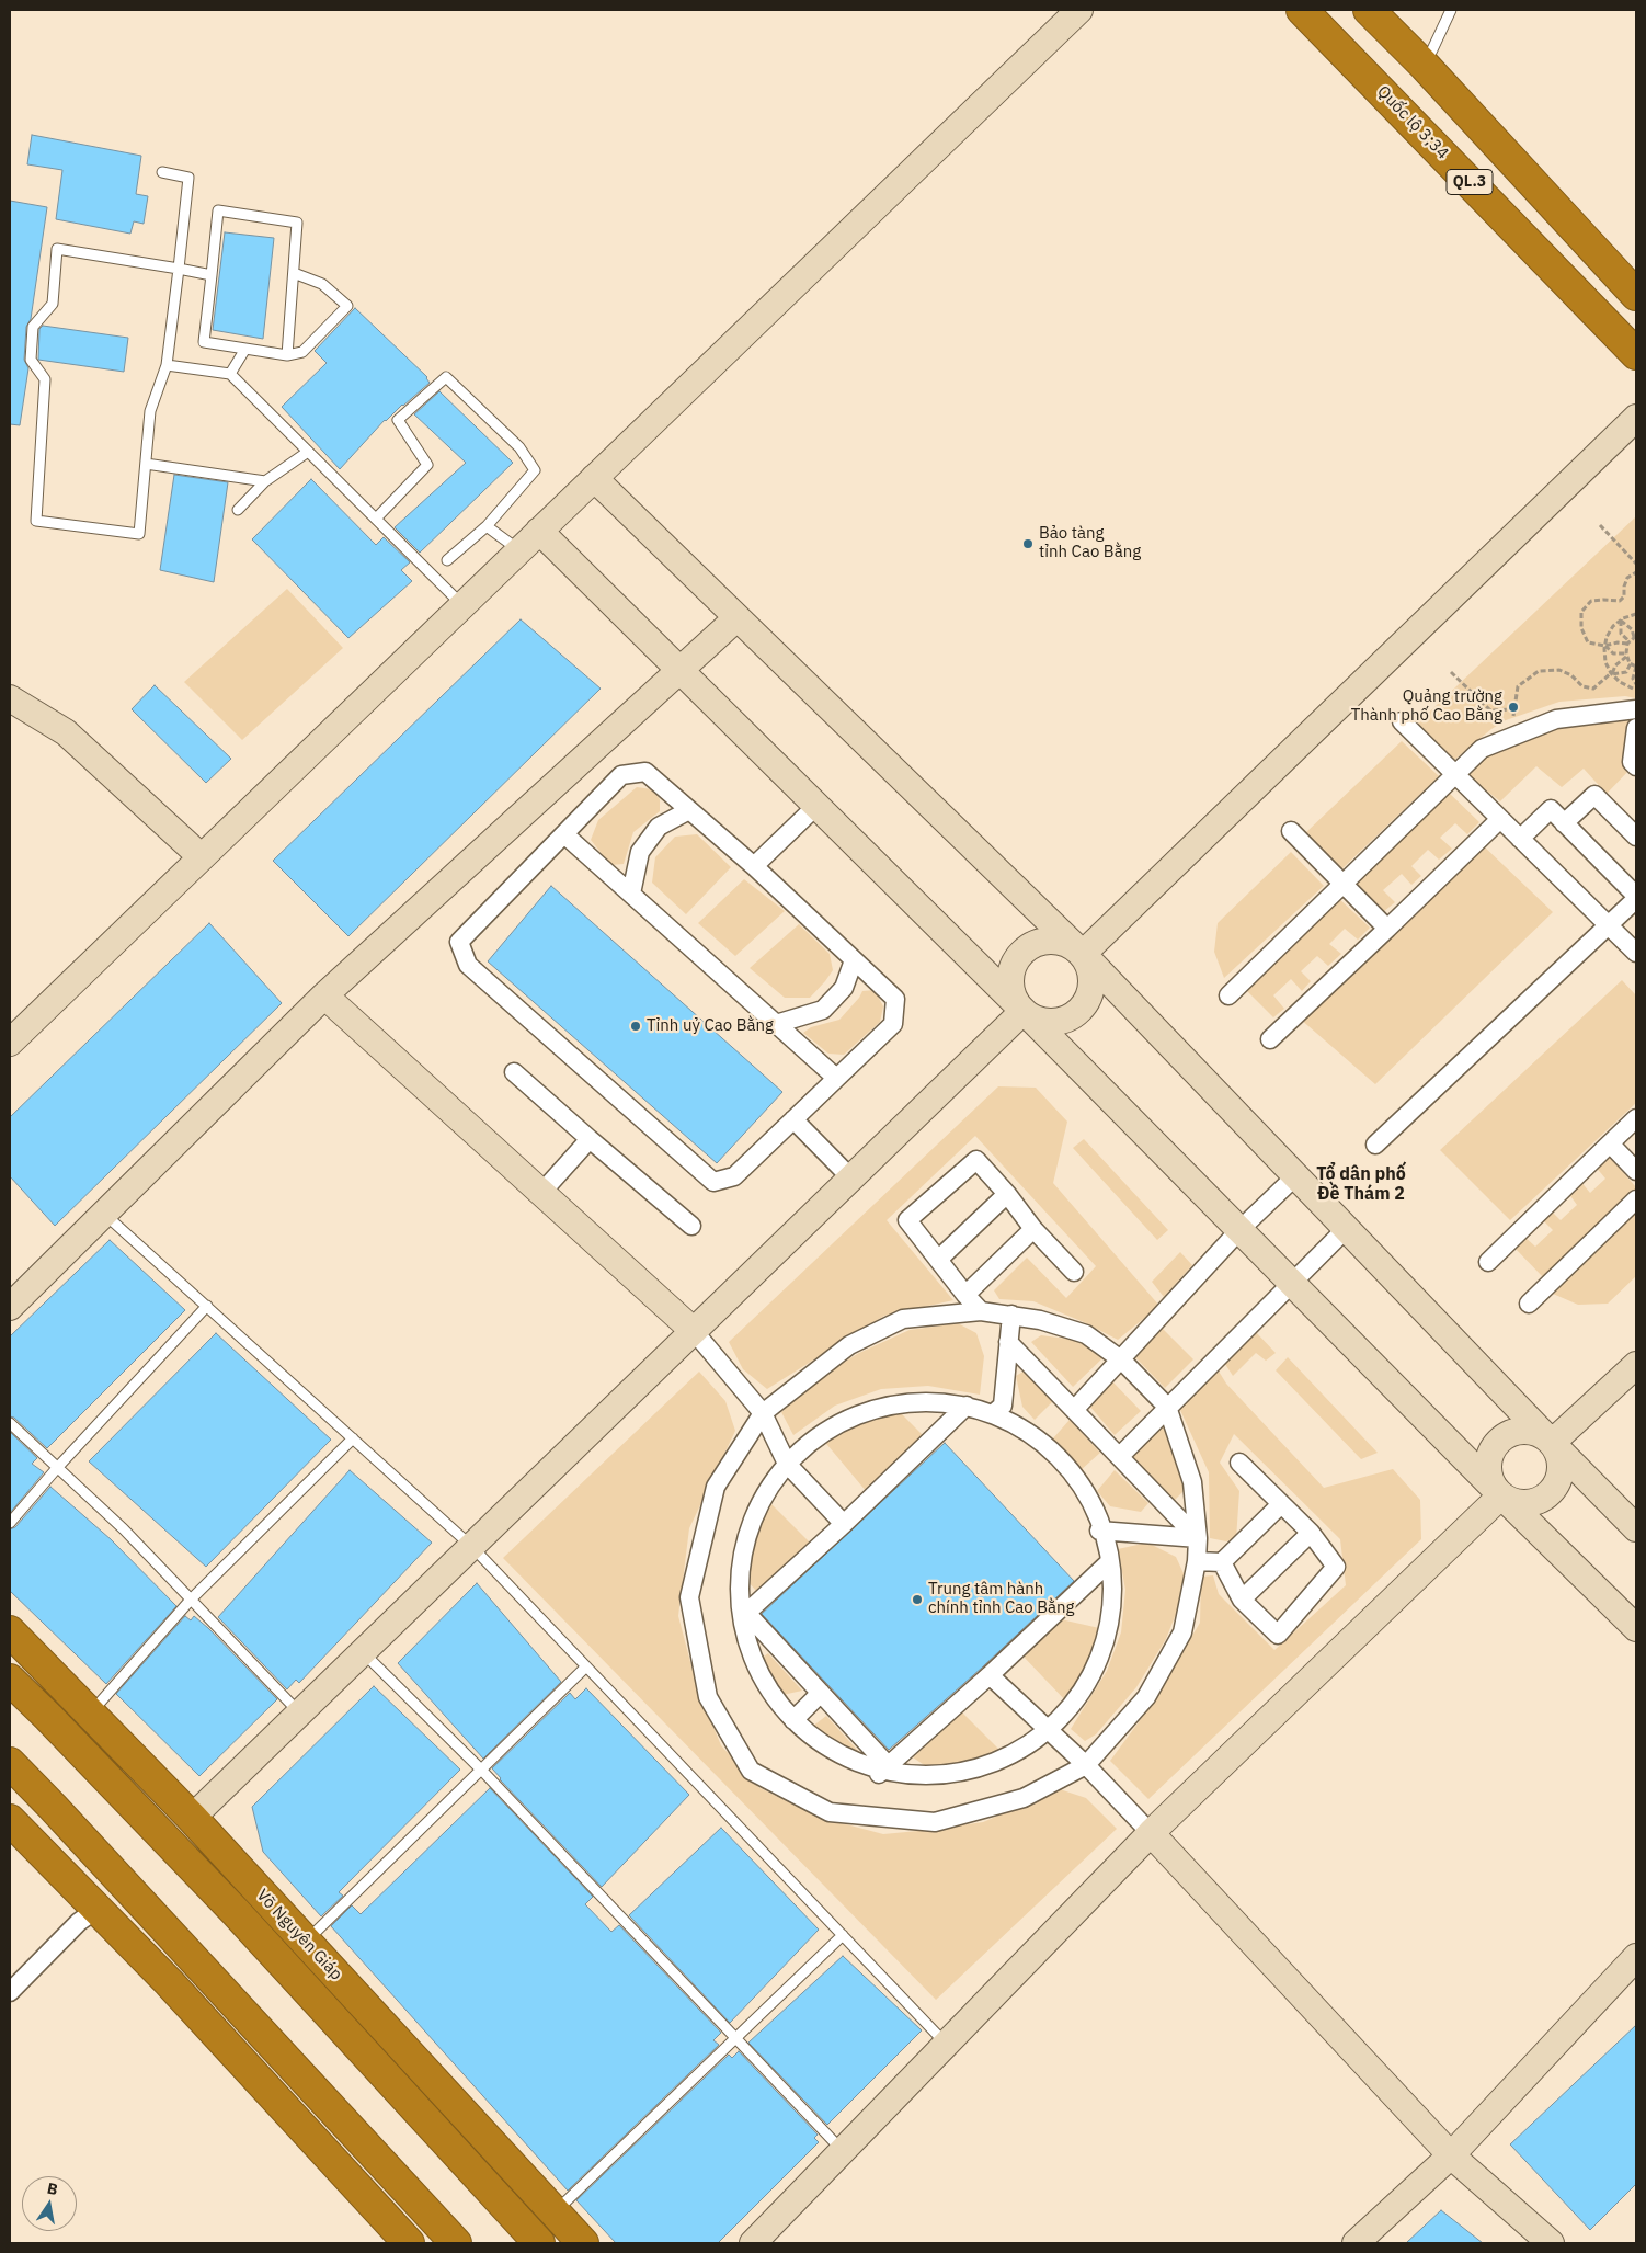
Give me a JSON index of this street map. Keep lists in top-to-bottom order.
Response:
{
  "streets": {
    "highway": ["Quốc lộ 3;34", "QL.3", "Võ Nguyên Giáp"]
  },
  "districts": ["Tổ dân phố Đề Thám 2"],
  "places": [
    "Bảo tàng tỉnh Cao Bằng",
    "Quảng trường Thành phố Cao Bằng",
    "Tỉnh uỷ Cao Bằng",
    "Trung tâm hành chính tỉnh Cao Bằng"
  ],
  "north": "top"
}
